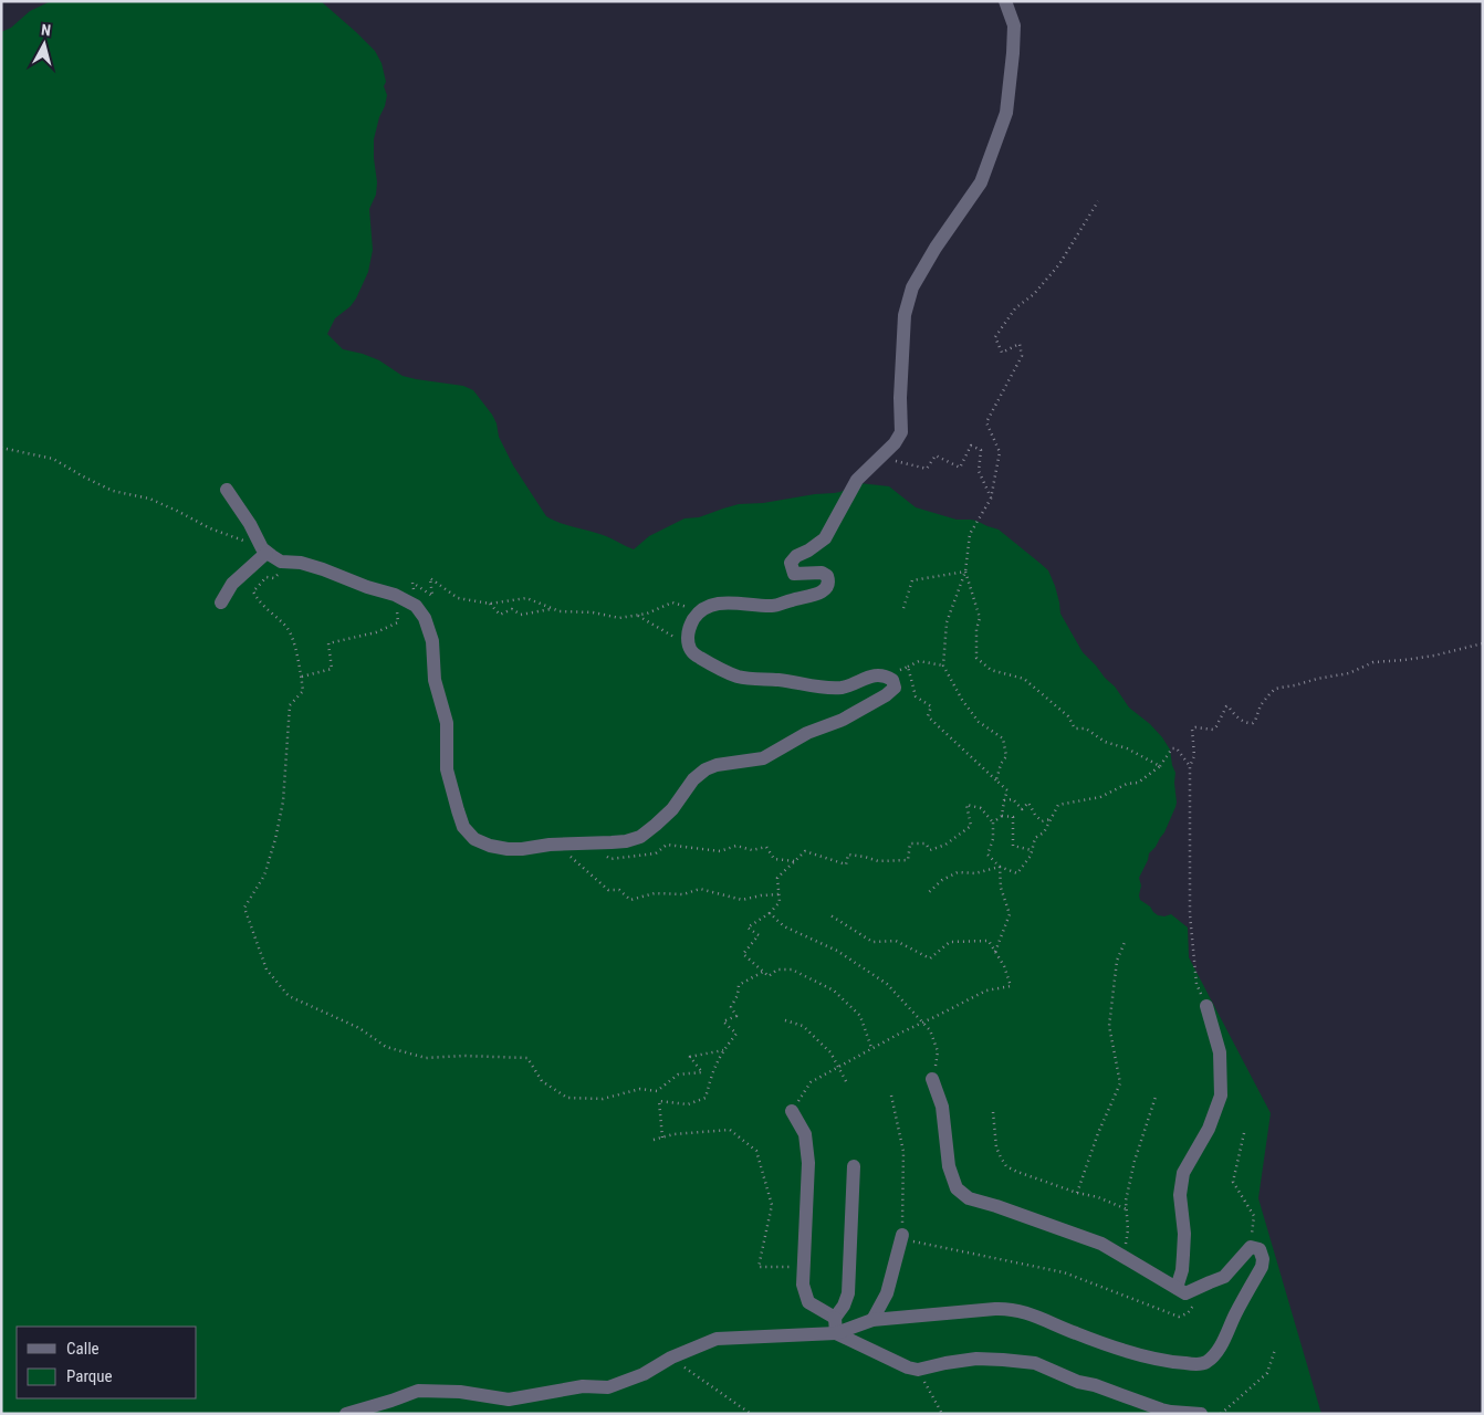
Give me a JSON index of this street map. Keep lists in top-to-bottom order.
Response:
{
  "legend": ["Calle", "Parque"],
  "north": "top"
}
